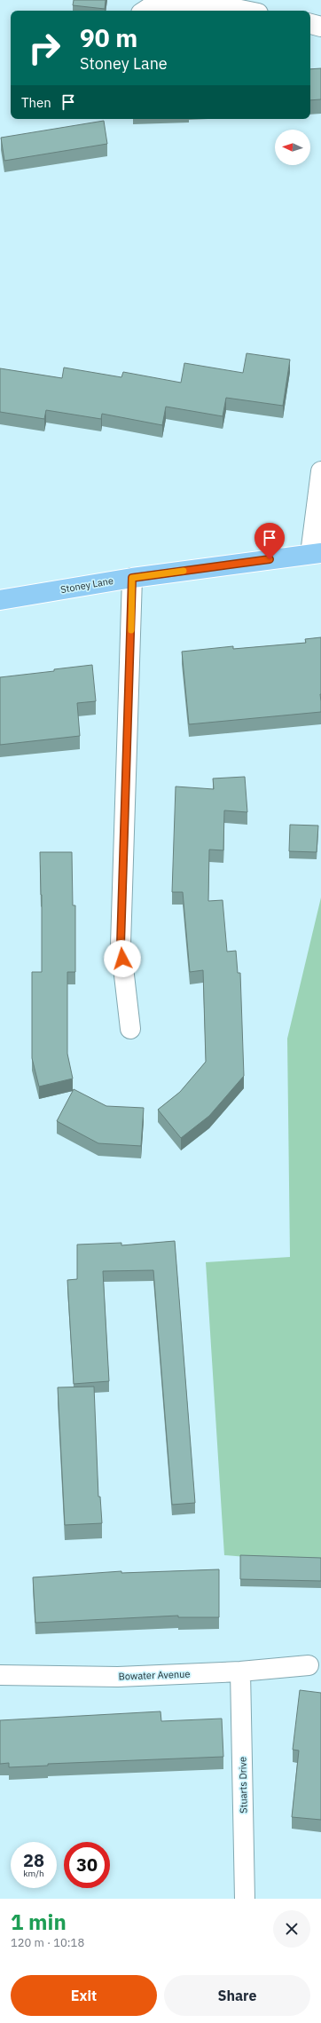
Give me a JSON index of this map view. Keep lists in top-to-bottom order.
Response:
{
  "streets": {
    "main road": ["Stoney Lane"],
    "street": ["Bowater Avenue", "Stuarts Drive"]
  },
  "crossings": [
    ["Bowater Avenue", "Stuarts Drive"]
  ],
  "north": "left",
  "page": {
    "turn": ["90 m", "Stoney Lane"],
    "then": "Then",
    "speed": "28 km/h",
    "limit": "30",
    "heading": ["1 min", "120 m · 10:18"],
    "buttons": ["Exit", "Share"]
  }
}
